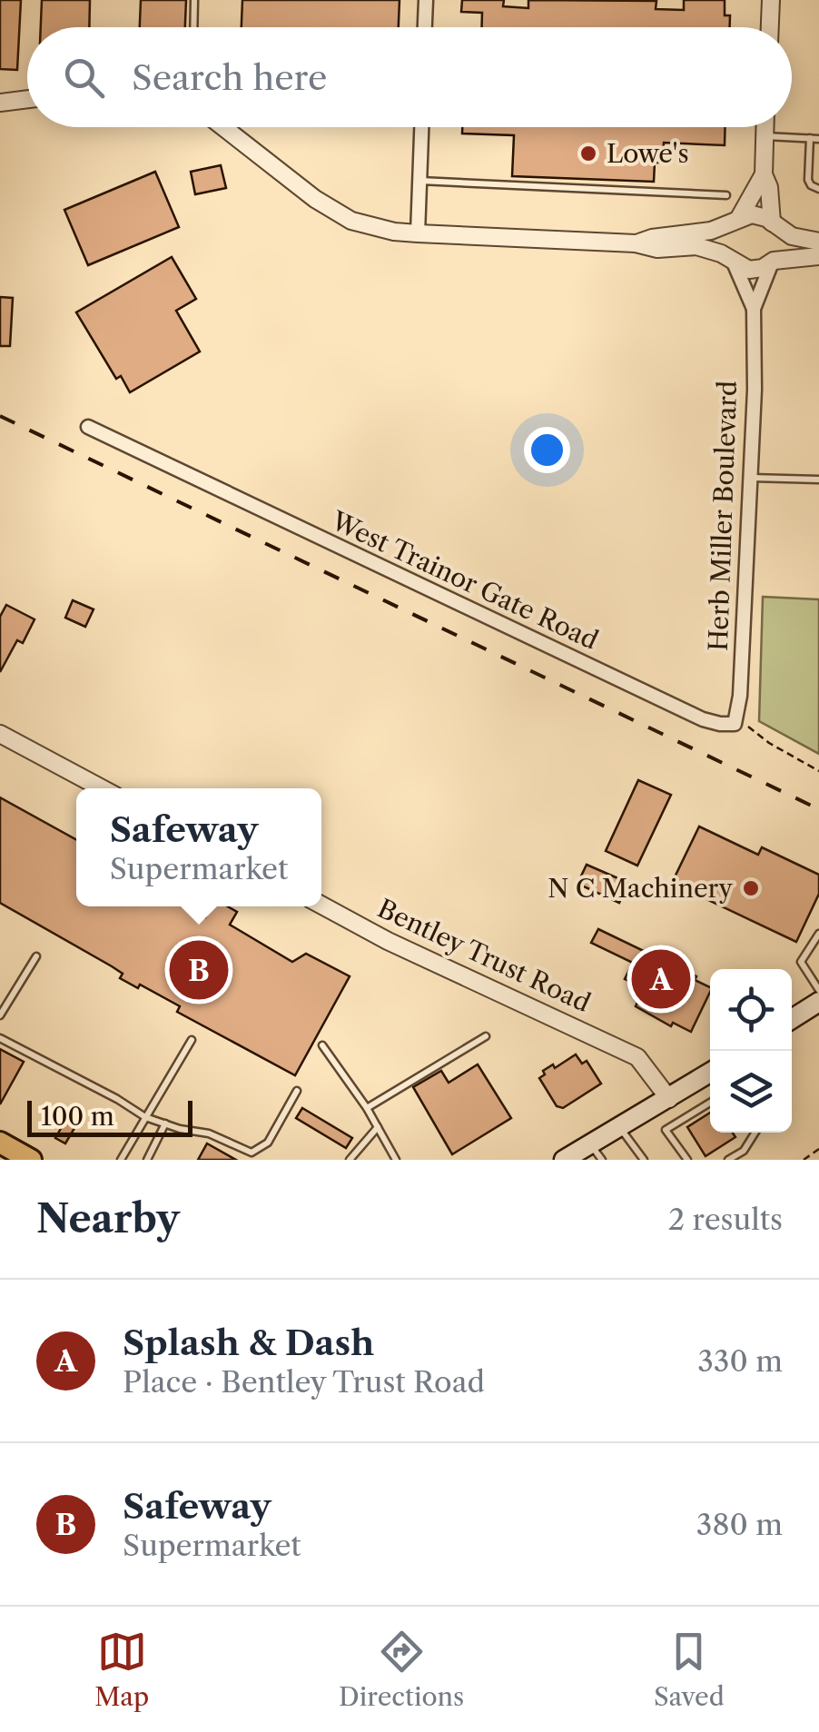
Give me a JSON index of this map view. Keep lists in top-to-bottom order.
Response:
{
  "streets": {
    "street": ["Herb Miller Boulevard", "West Trainor Gate Road", "Bentley Trust Road"]
  },
  "crossings": [
    ["Herb Miller Boulevard", "West Trainor Gate Road"]
  ],
  "places": ["Lowe's", "N C Machinery"],
  "scale_bar": "100 m",
  "page": {
    "search": "Search here",
    "popup": ["Safeway", "Supermarket"],
    "pins": ["B", "A"],
    "scale": "100 m",
    "heading": ["Nearby", "2 results"],
    "list": [
      {
        "mark": "A",
        "name": "Splash & Dash",
        "note": "Place · Bentley Trust Road",
        "value": "330 m"
      },
      {
        "mark": "B",
        "name": "Safeway",
        "note": "Supermarket",
        "value": "380 m"
      }
    ],
    "nav": ["Map", "Directions", "Saved"]
  }
}
